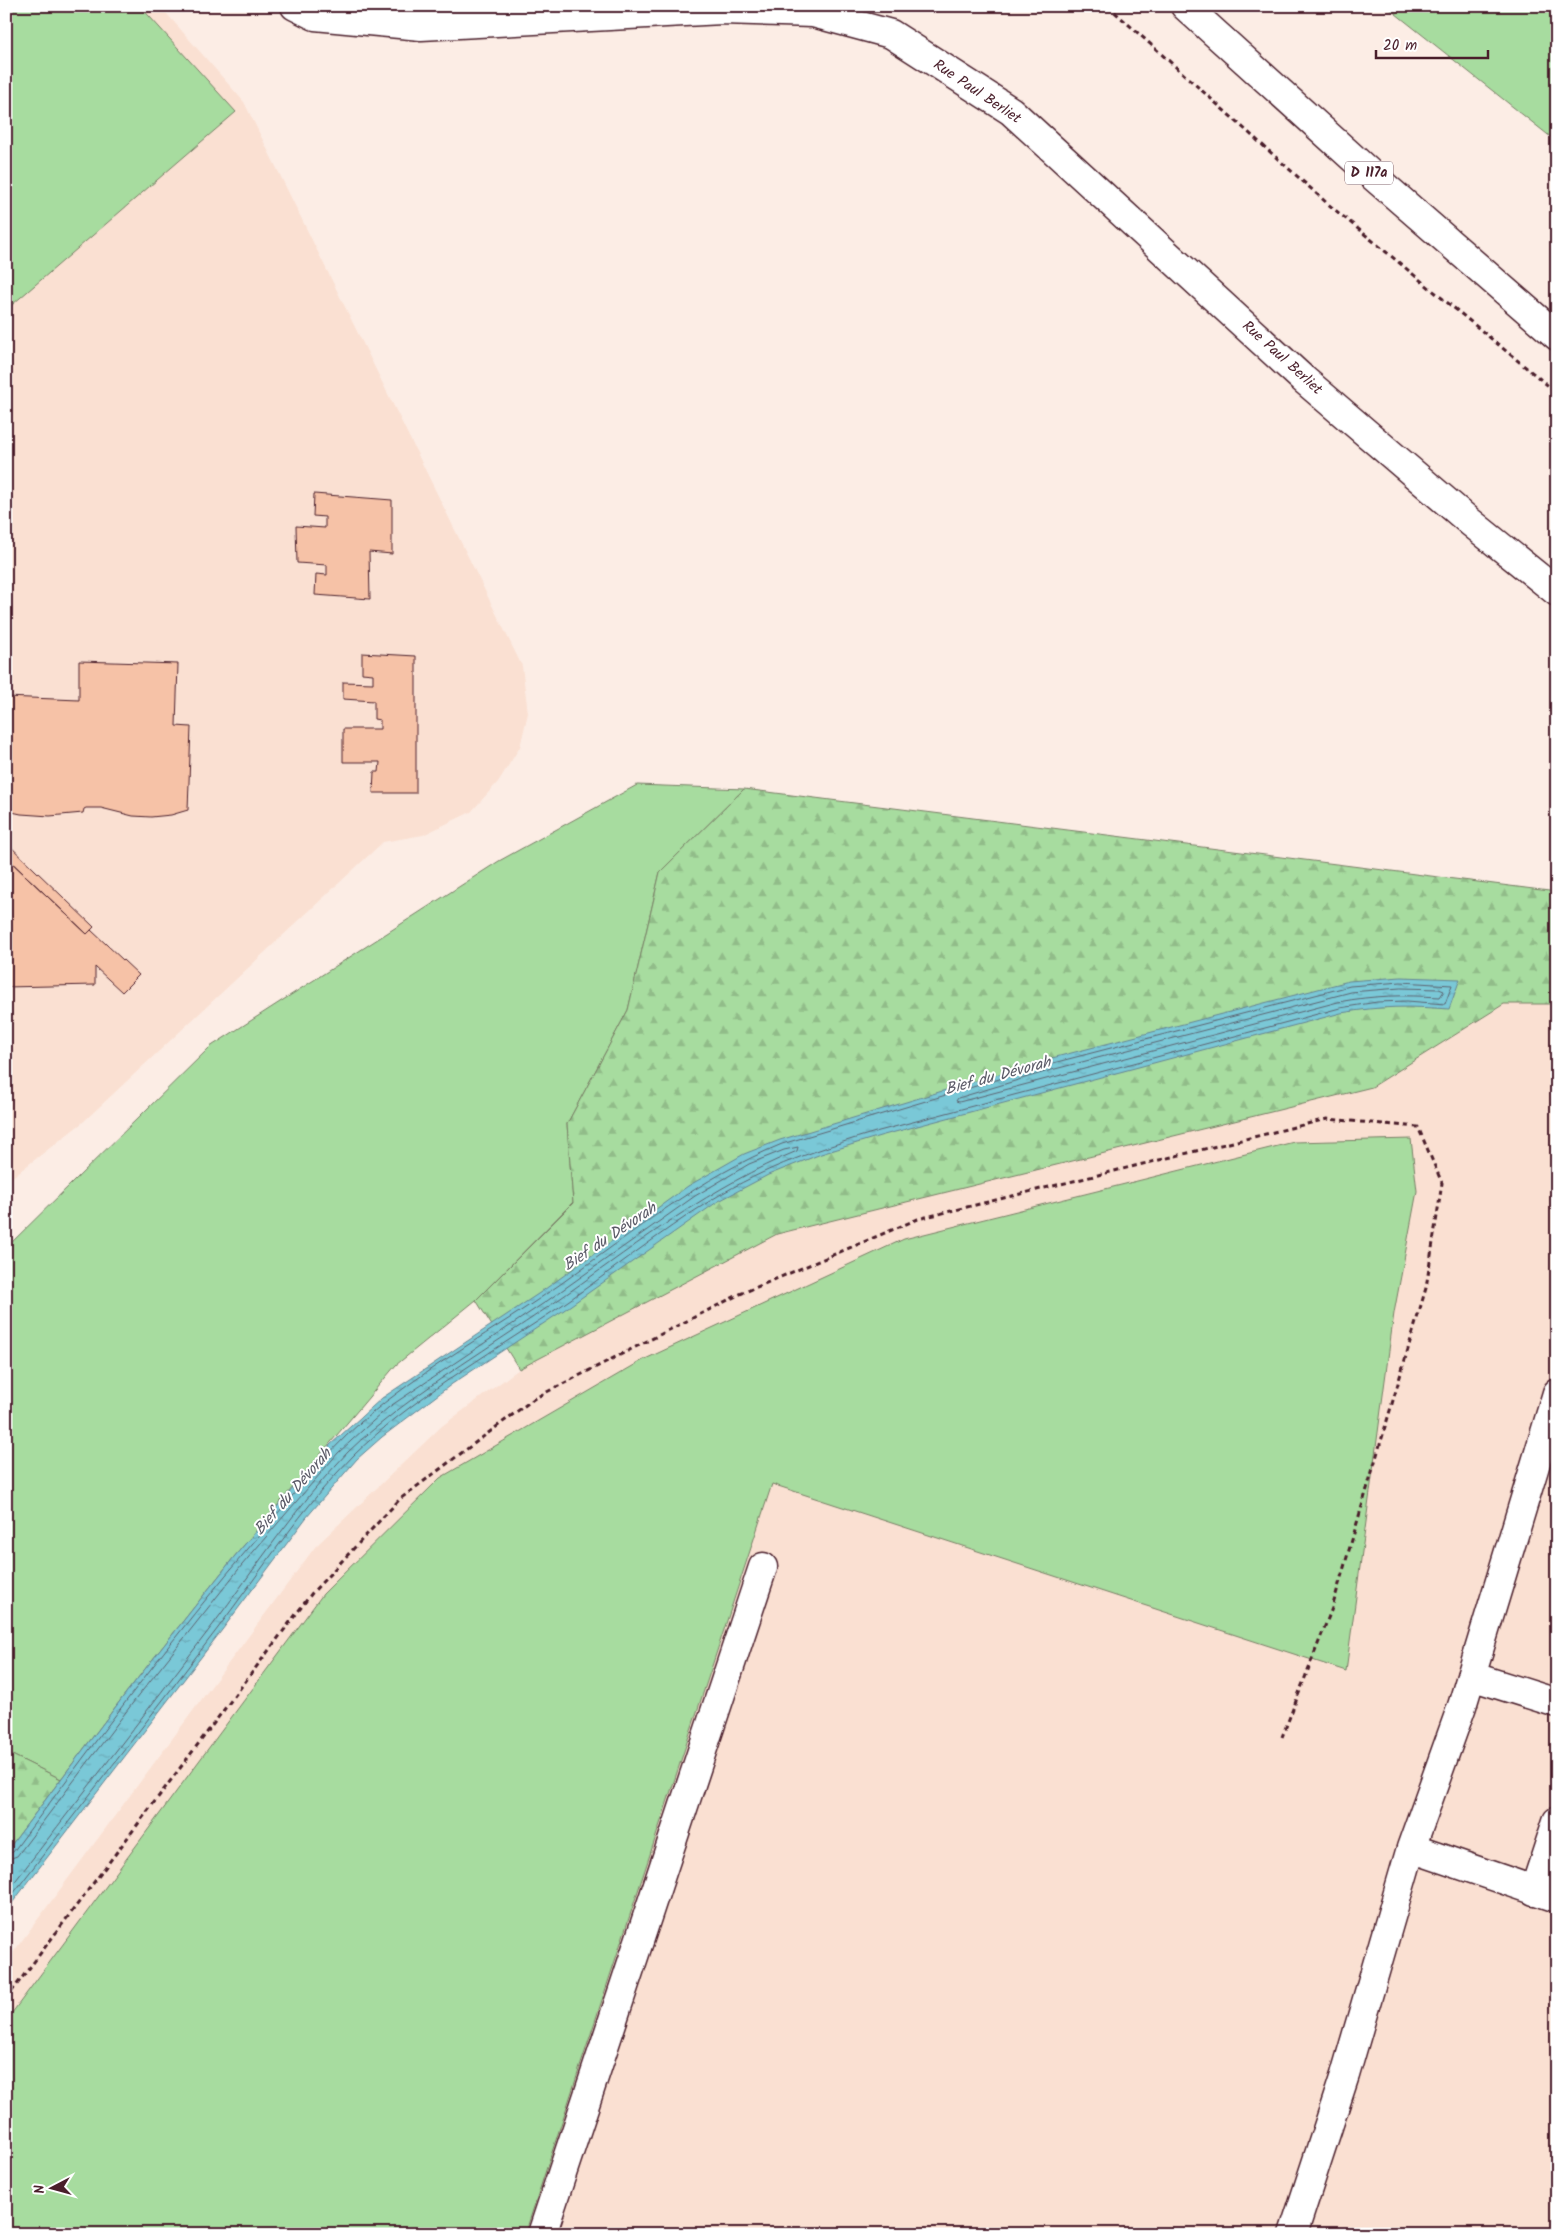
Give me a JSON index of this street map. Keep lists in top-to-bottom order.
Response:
{
  "streets": {
    "street": ["Rue Paul Berliet", "D 117a"]
  },
  "water": ["Bief du Dévorah"],
  "scale_bar": "20 m",
  "north": "left"
}
